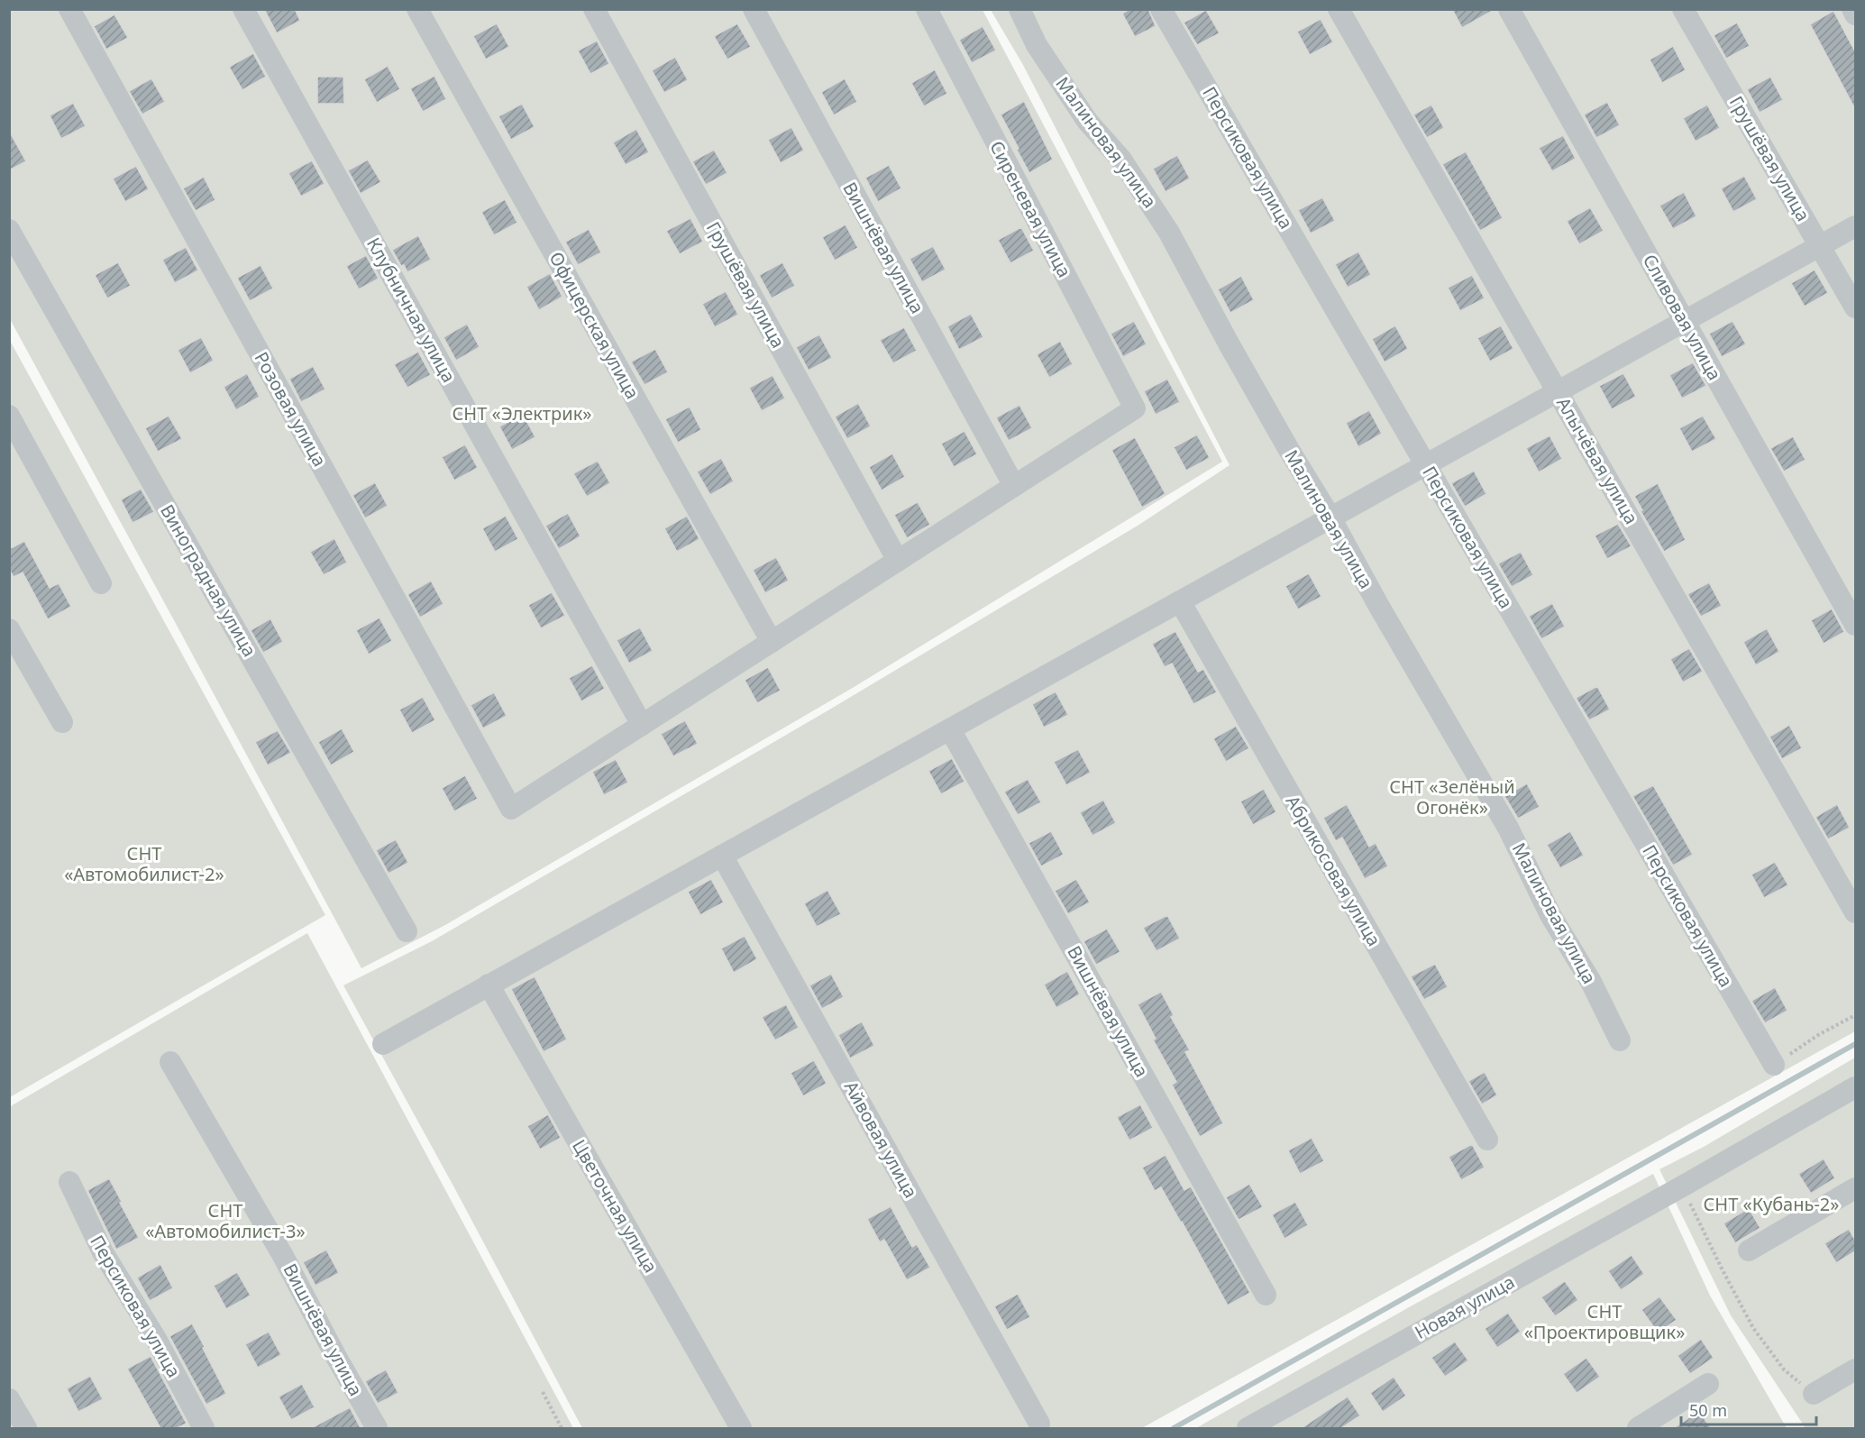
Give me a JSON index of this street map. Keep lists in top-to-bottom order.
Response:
{
  "streets": {
    "street": [
      "Малиновая улица",
      "Персиковая улица",
      "Грушёвая улица",
      "Сиреневая улица",
      "Вишнёвая улица",
      "Клубничная улица",
      "Сливовая улица",
      "Офицерская улица",
      "Розовая улица",
      "Алычёвая улица",
      "Виноградная улица",
      "Абрикосовая улица",
      "Айвовая улица",
      "Цветочная улица",
      "Новая улица"
    ]
  },
  "crossings": [
    ["Сиреневая улица", "Вишнёвая улица"],
    ["Клубничная улица", "Розовая улица"]
  ],
  "parks": [
    "СНТ «Электрик»",
    "СНТ «Зелёный Огонёк»",
    "СНТ «Автомобилист-2»",
    "СНТ «Кубань-2»",
    "СНТ «Автомобилист-3»",
    "СНТ «Проектировщик»"
  ],
  "scale_bar": "50 m"
}
